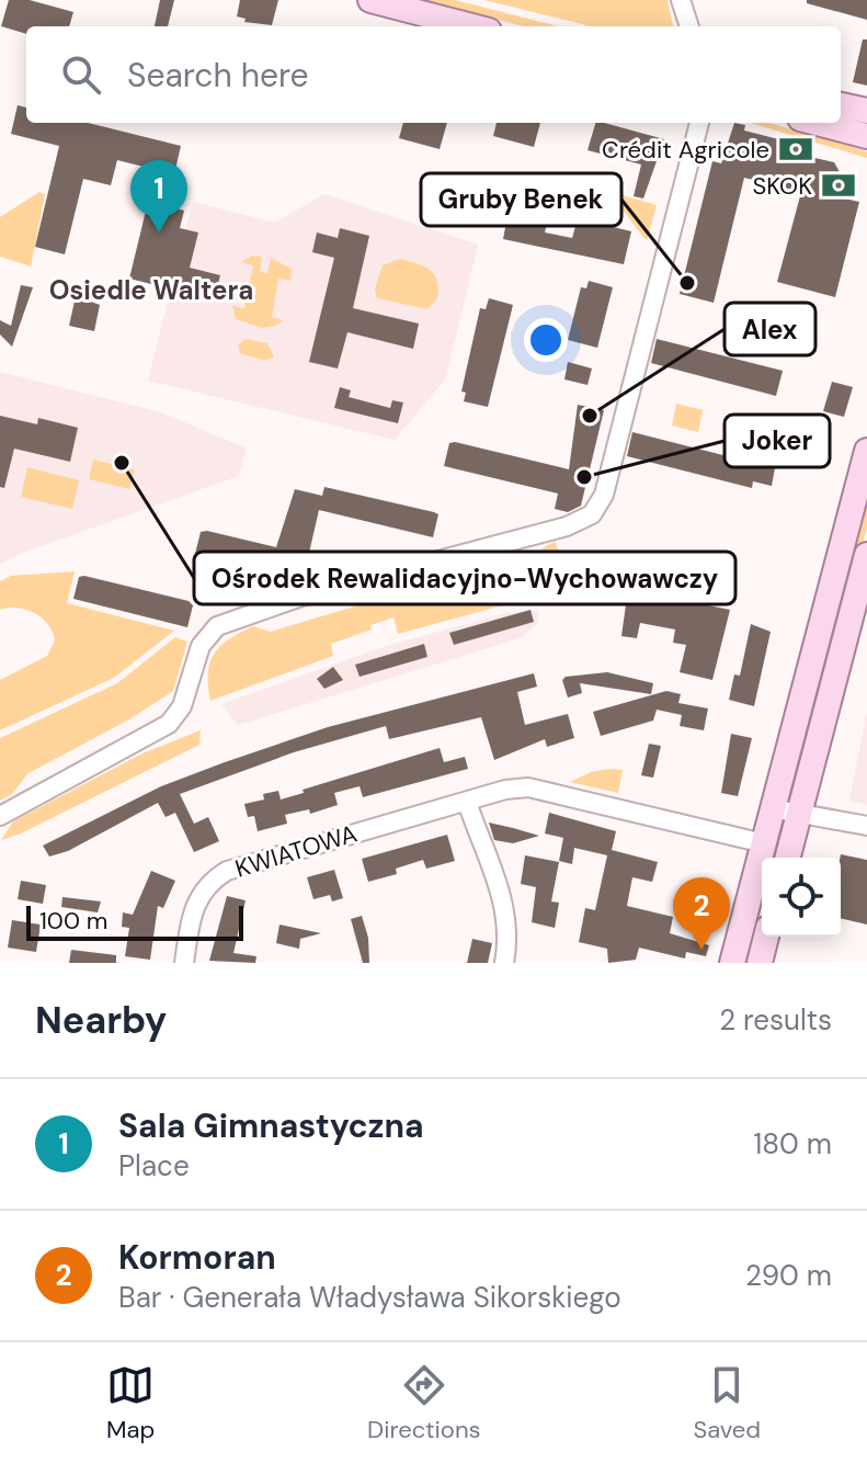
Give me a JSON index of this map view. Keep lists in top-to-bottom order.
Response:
{
  "streets": {
    "street": ["KWIATOWA"]
  },
  "districts": ["Osiedle Waltera"],
  "places": {
    "bank": ["Crédit Agricole", "SKOK"],
    "other": [
      "Gruby Benek",
      "Alex",
      "Ośrodek Rewalidacyjno-Wychowawczy",
      "Joker"
    ]
  },
  "scale_bar": "100 m",
  "page": {
    "search": "Search here",
    "pins": ["1", "2"],
    "scale": "100 m",
    "heading": ["Nearby", "2 results"],
    "list": [
      {
        "mark": "1",
        "name": "Sala Gimnastyczna",
        "note": "Place",
        "value": "180 m"
      },
      {
        "mark": "2",
        "name": "Kormoran",
        "note": "Bar · Generała Władysława Sikorskiego",
        "value": "290 m"
      }
    ],
    "nav": ["Map", "Directions", "Saved"]
  }
}
